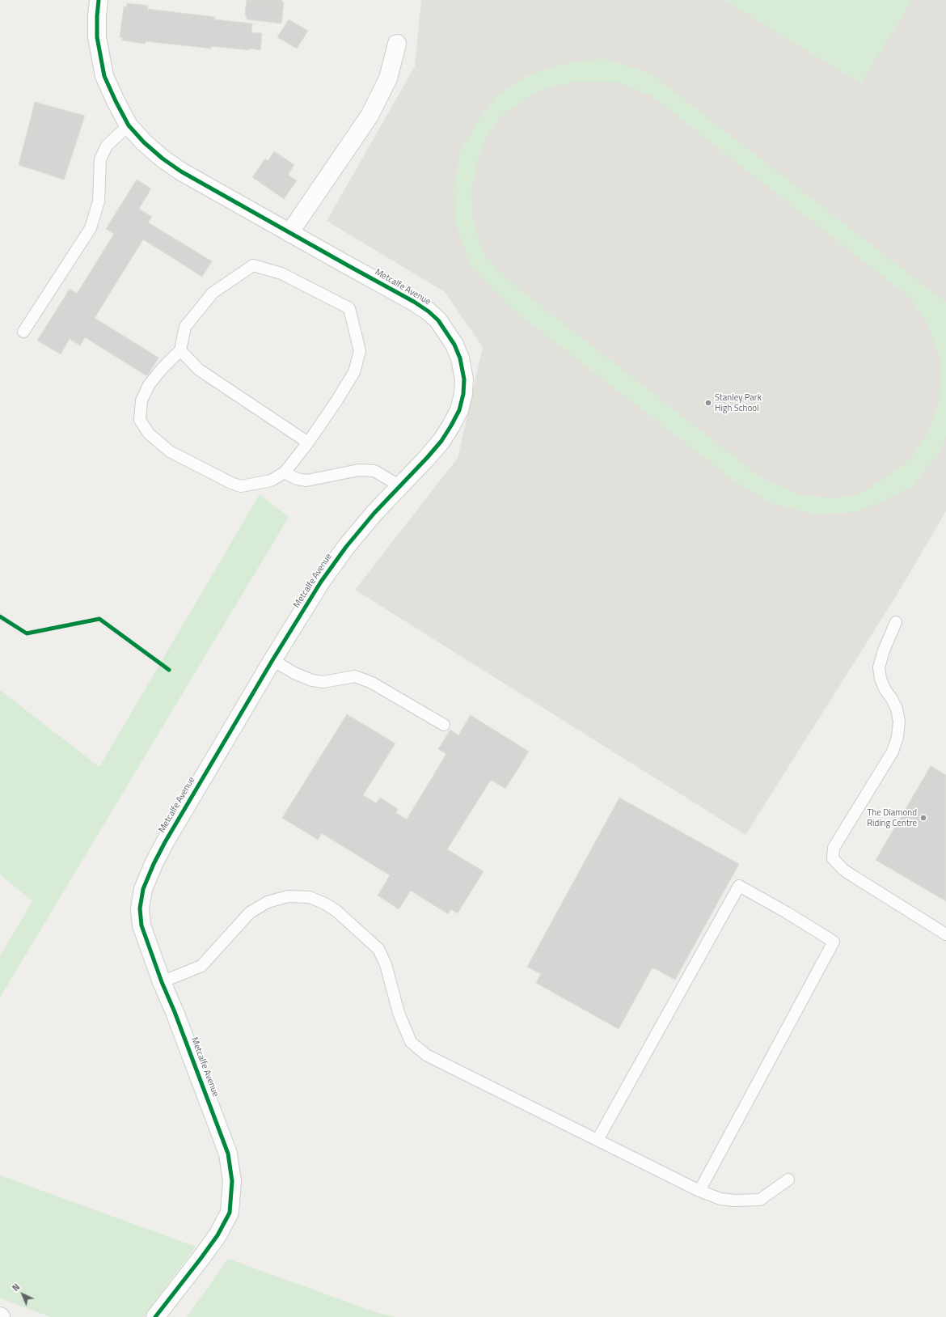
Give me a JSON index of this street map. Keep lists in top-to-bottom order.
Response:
{
  "streets": {
    "street": ["Metcalfe Avenue"]
  },
  "places": ["Stanley Park High School", "The Diamond Riding Centre"],
  "north": "top left"
}
